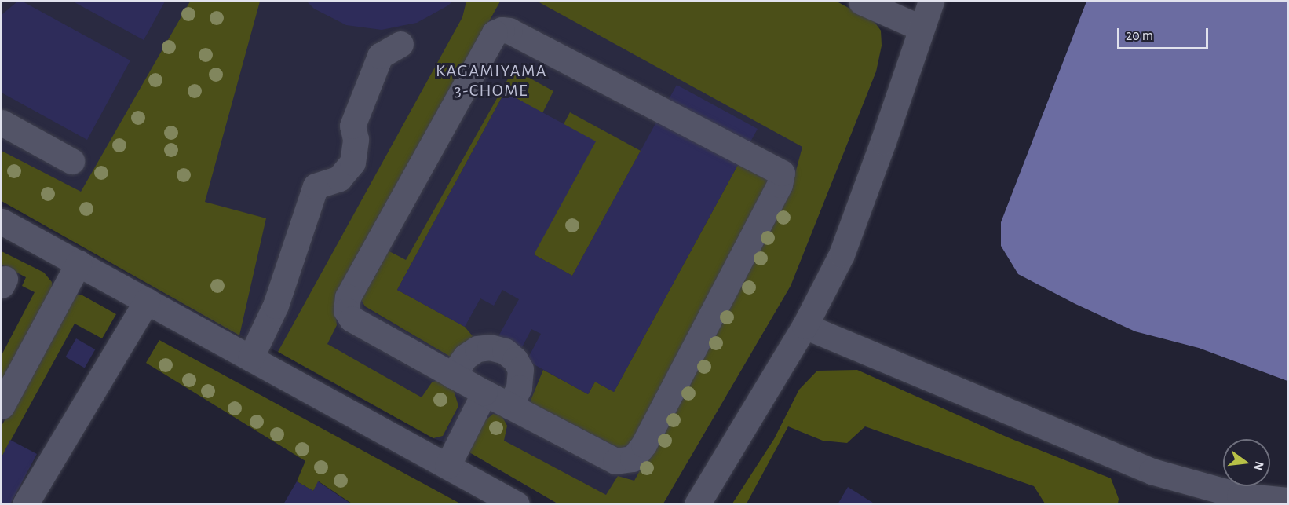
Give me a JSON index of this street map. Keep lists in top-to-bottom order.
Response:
{
  "districts": ["KAGAMIYAMA 3-CHOME"],
  "scale_bar": "20 m",
  "north": "right"
}
